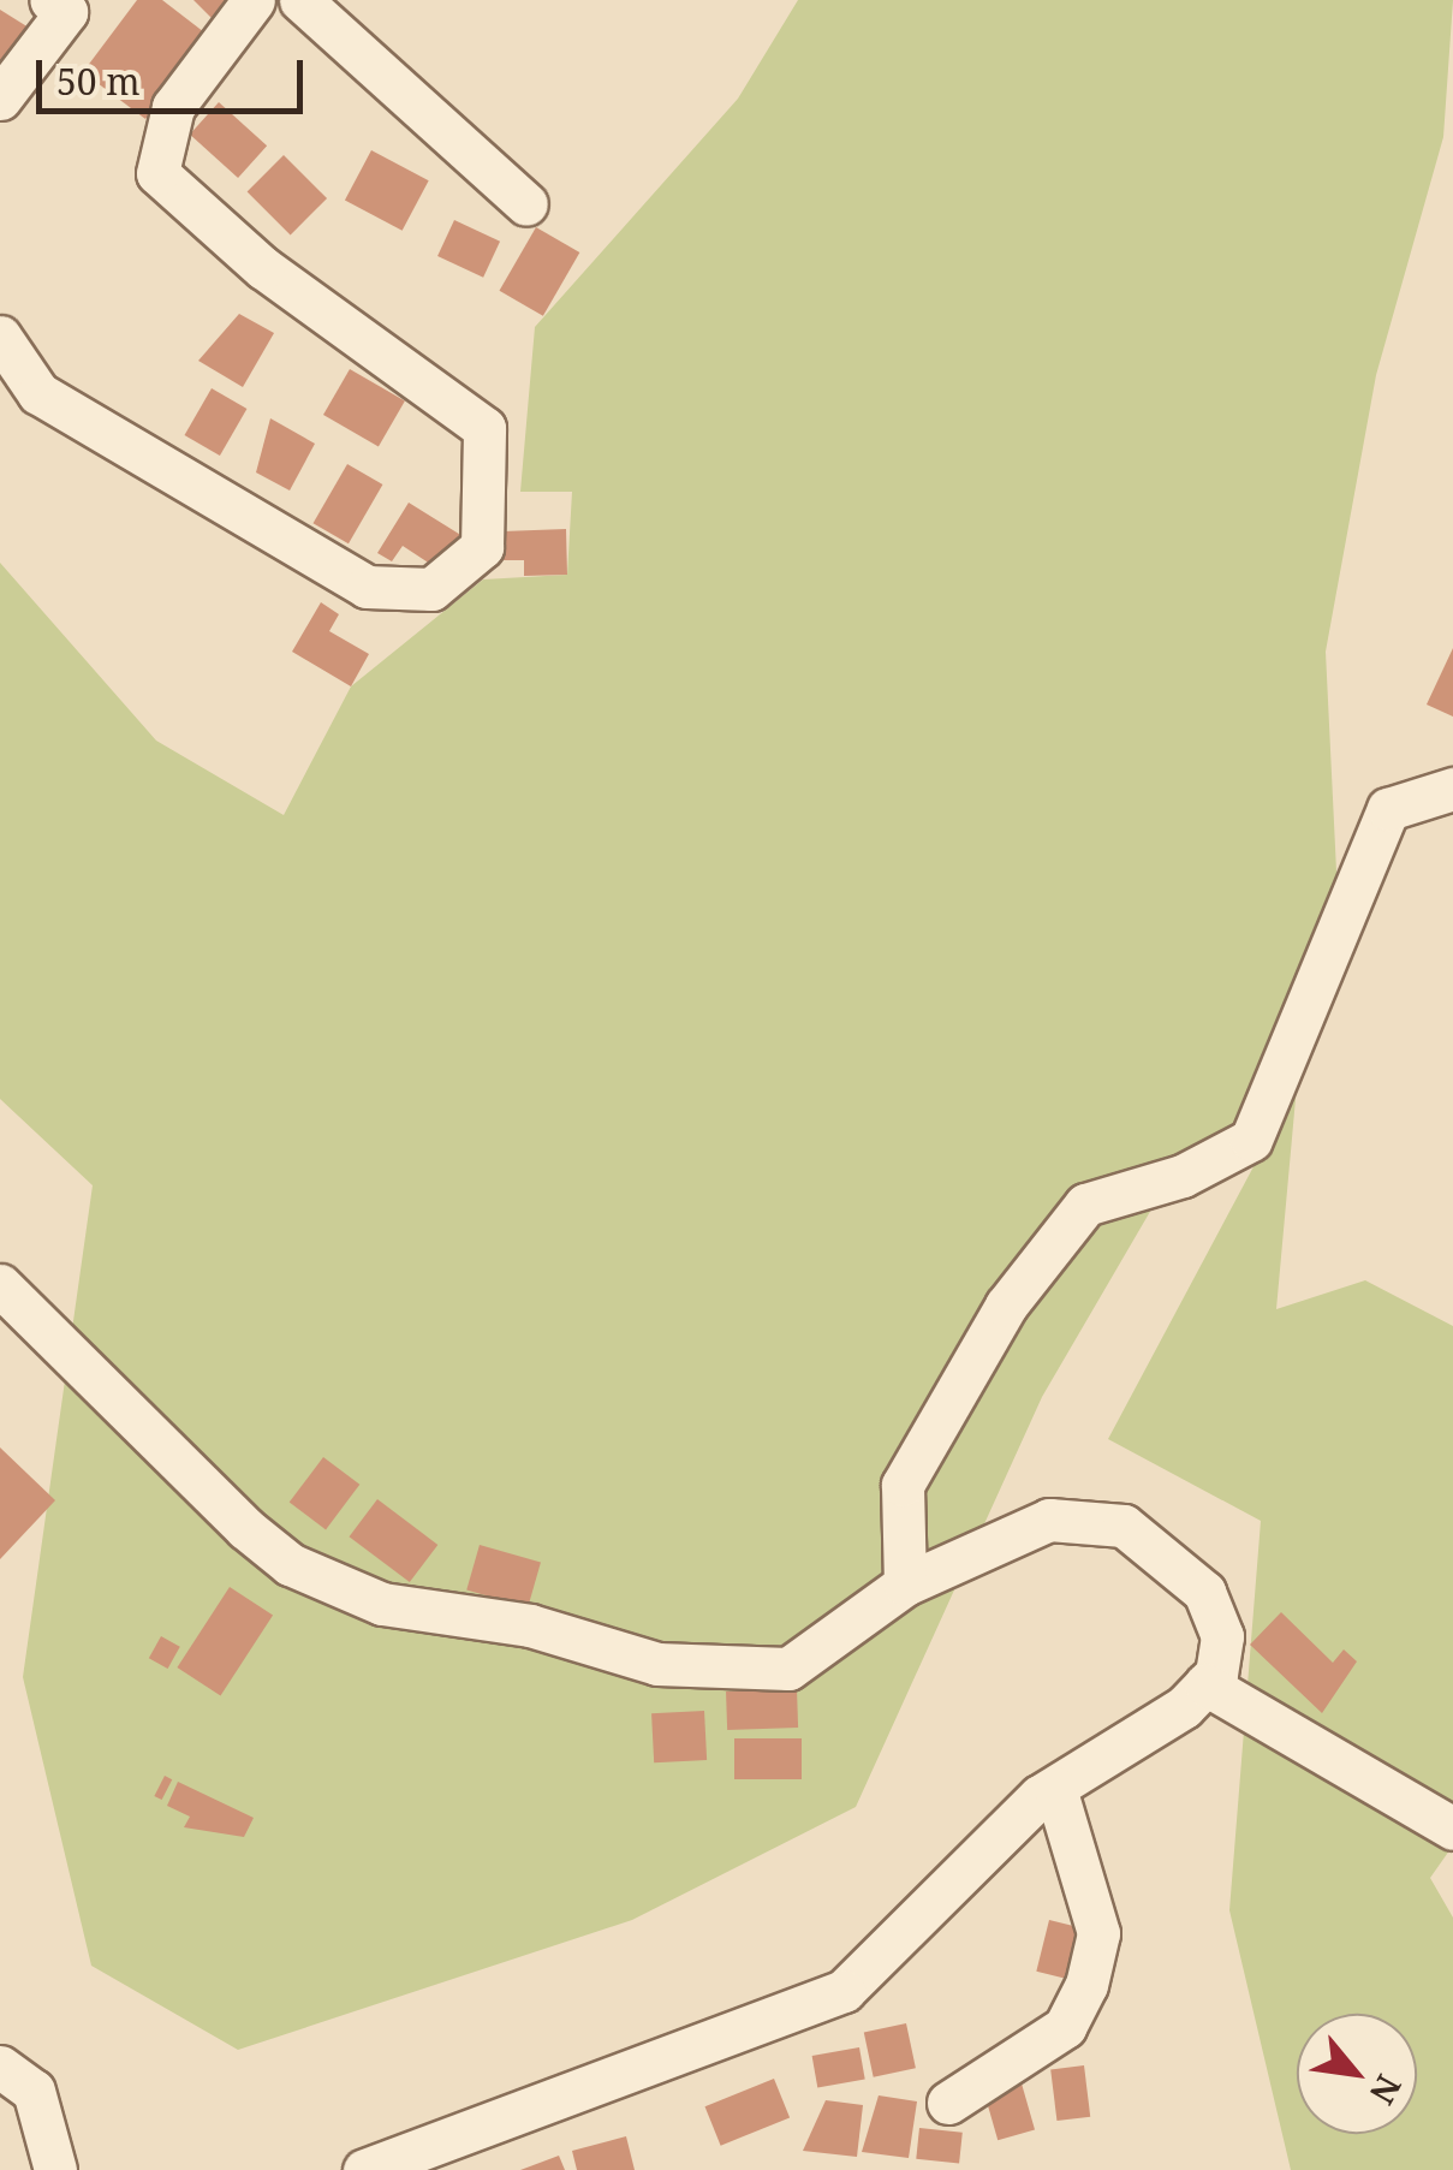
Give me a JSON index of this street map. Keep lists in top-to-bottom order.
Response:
{
  "scale_bar": "50 m",
  "north": "bottom right"
}
